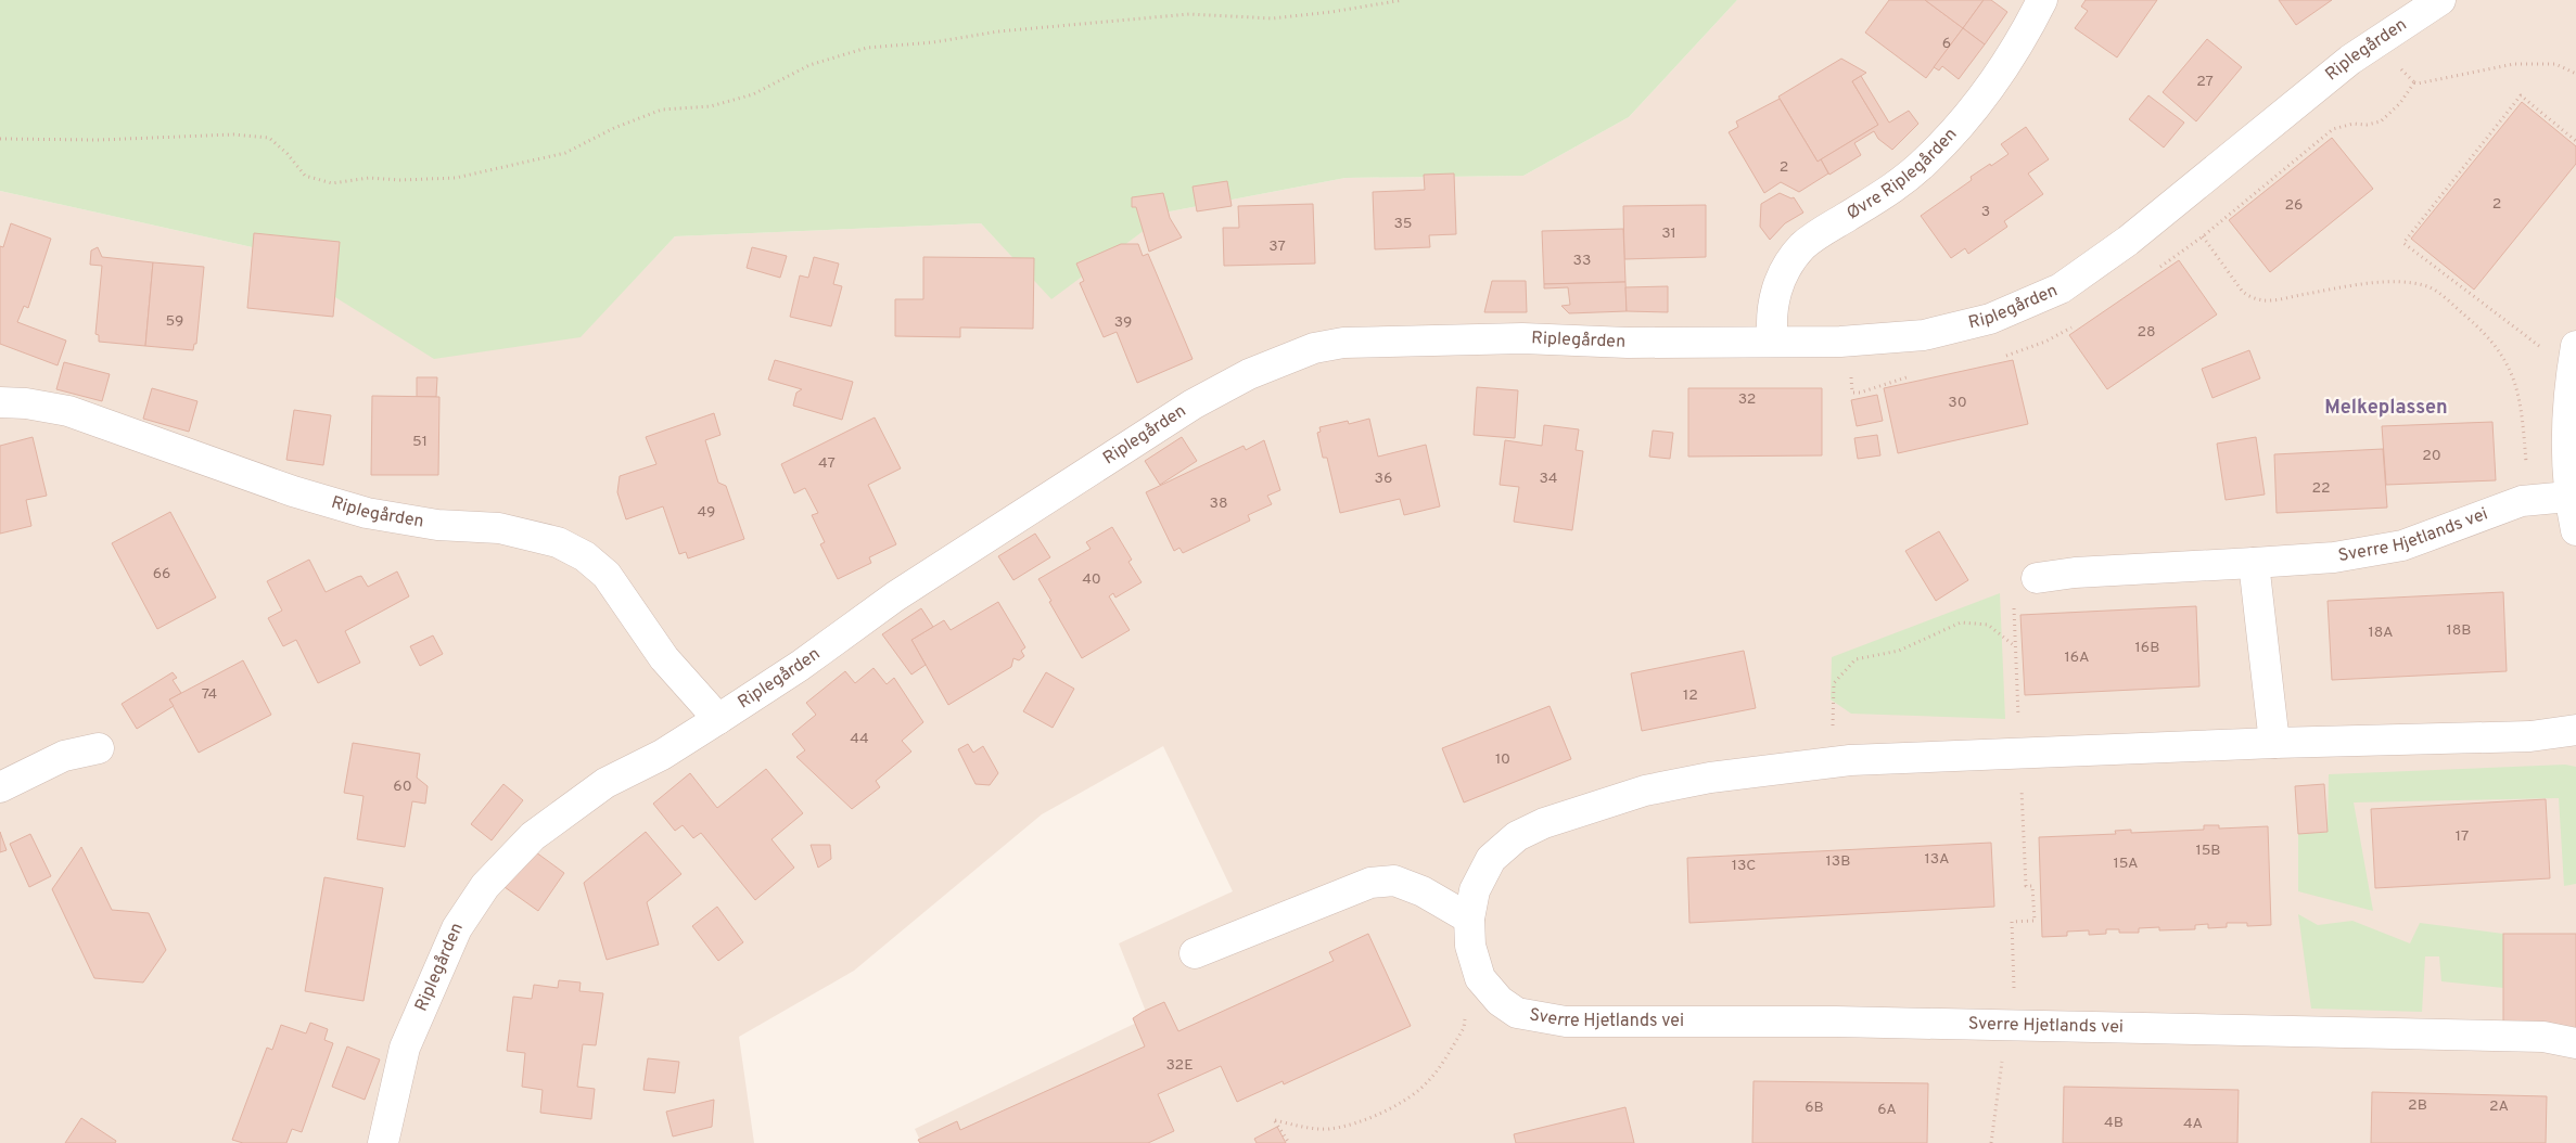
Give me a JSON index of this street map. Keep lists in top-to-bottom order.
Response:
{
  "streets": {
    "street": ["Riplegården", "Øvre Riplegården", "Sverre Hjetlands vei"]
  },
  "crossings": [
    ["Riplegården", "Øvre Riplegården"]
  ],
  "districts": ["Melkeplassen"],
  "house_numbers": [
    "6",
    "27",
    "2",
    "2",
    "26",
    "3",
    "35",
    "31",
    "37",
    "33",
    "59",
    "39",
    "28",
    "32",
    "30",
    "51",
    "20",
    "47",
    "36",
    "34",
    "22",
    "38",
    "49",
    "66",
    "40",
    "18B",
    "18A",
    "16B",
    "16A",
    "74",
    "12",
    "44",
    "10",
    "60",
    "17",
    "15B",
    "13A",
    "13B",
    "15A",
    "13C",
    "32E",
    "2B",
    "2A",
    "6B",
    "6A",
    "4B",
    "4A"
  ]
}
